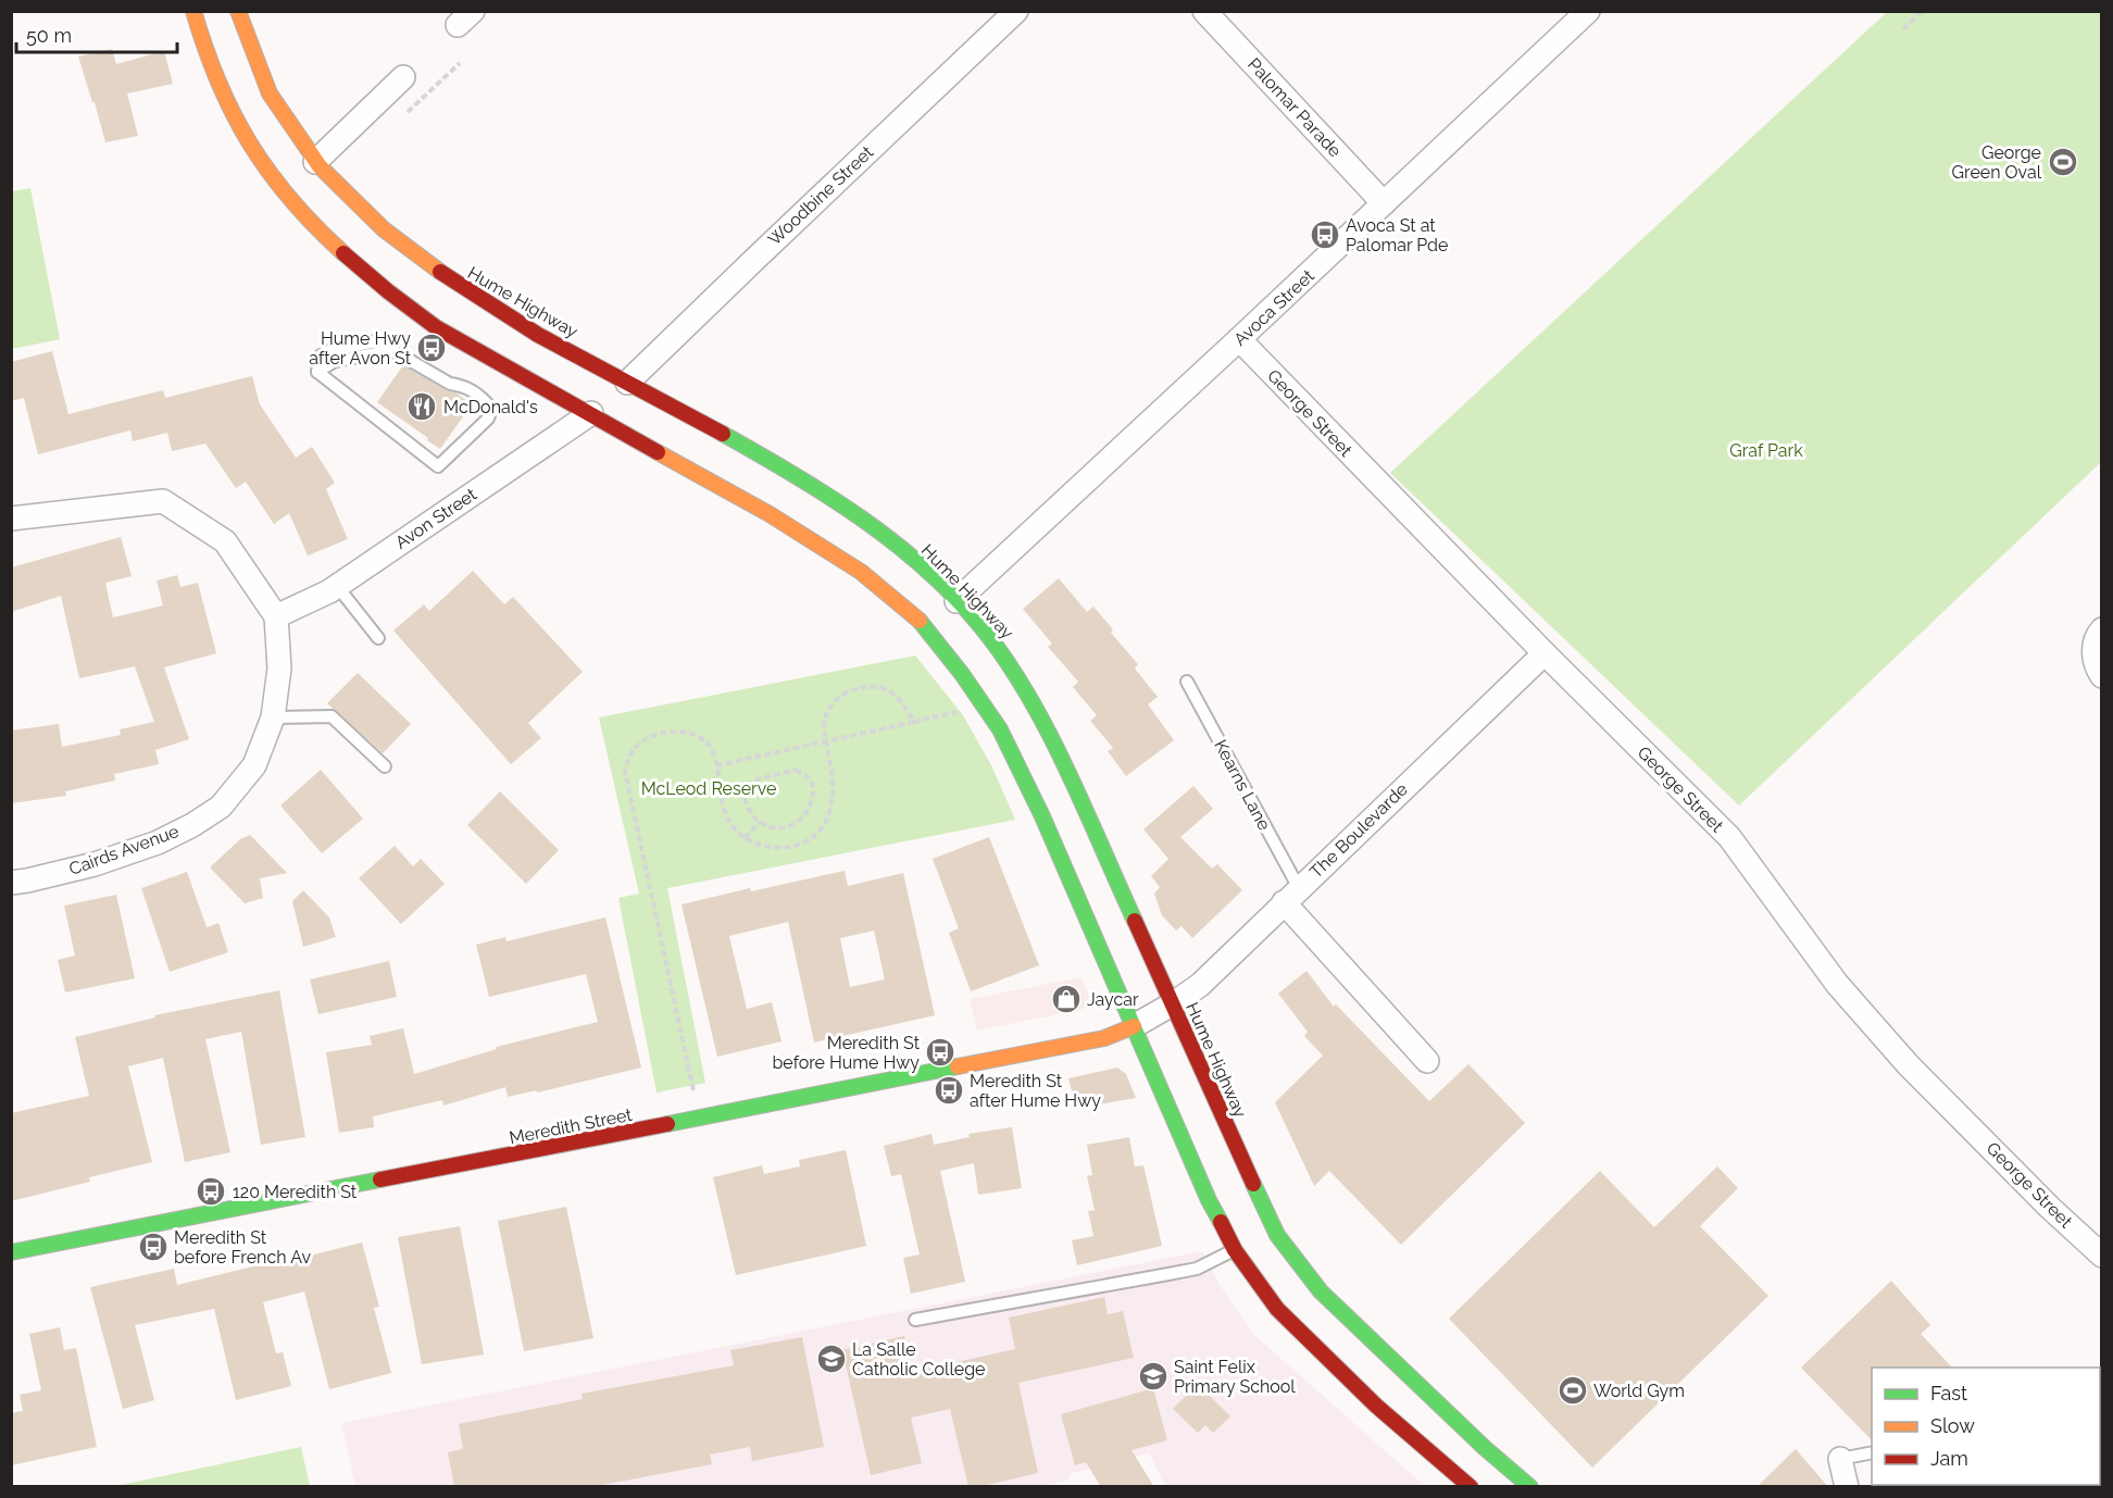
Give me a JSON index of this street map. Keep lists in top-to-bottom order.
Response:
{
  "streets": {
    "main road": ["Hume Highway", "Meredith Street"],
    "street": [
      "Palomar Parade",
      "Woodbine Street",
      "Avoca Street",
      "George Street",
      "Avon Street",
      "Kearns Lane",
      "The Boulevarde",
      "Cairds Avenue"
    ]
  },
  "crossings": [
    ["Palomar Parade", "Avoca Street"],
    ["Woodbine Street", "Hume Highway"],
    ["Hume Highway", "Avoca Street"],
    ["Hume Highway", "The Boulevarde"],
    ["Avoca Street", "George Street"],
    ["George Street", "The Boulevarde"],
    ["Avon Street", "Cairds Avenue"],
    ["Kearns Lane", "The Boulevarde"],
    ["The Boulevarde", "Meredith Street"]
  ],
  "parks": ["Graf Park", "McLeod Reserve"],
  "places": {
    "sports": ["George Green Oval", "World Gym"],
    "bus stop": [
      "Avoca St at Palomar Pde",
      "Hume Hwy after Avon St",
      "Meredith St before Hume Hwy",
      "Meredith St after Hume Hwy",
      "120 Meredith St",
      "Meredith St before French Av"
    ],
    "restaurant": ["McDonald's"],
    "shop": ["Jaycar"],
    "school or university": ["La Salle Catholic College", "Saint Felix Primary School"]
  },
  "legend": ["Fast", "Slow", "Jam"],
  "scale_bar": "50 m"
}
